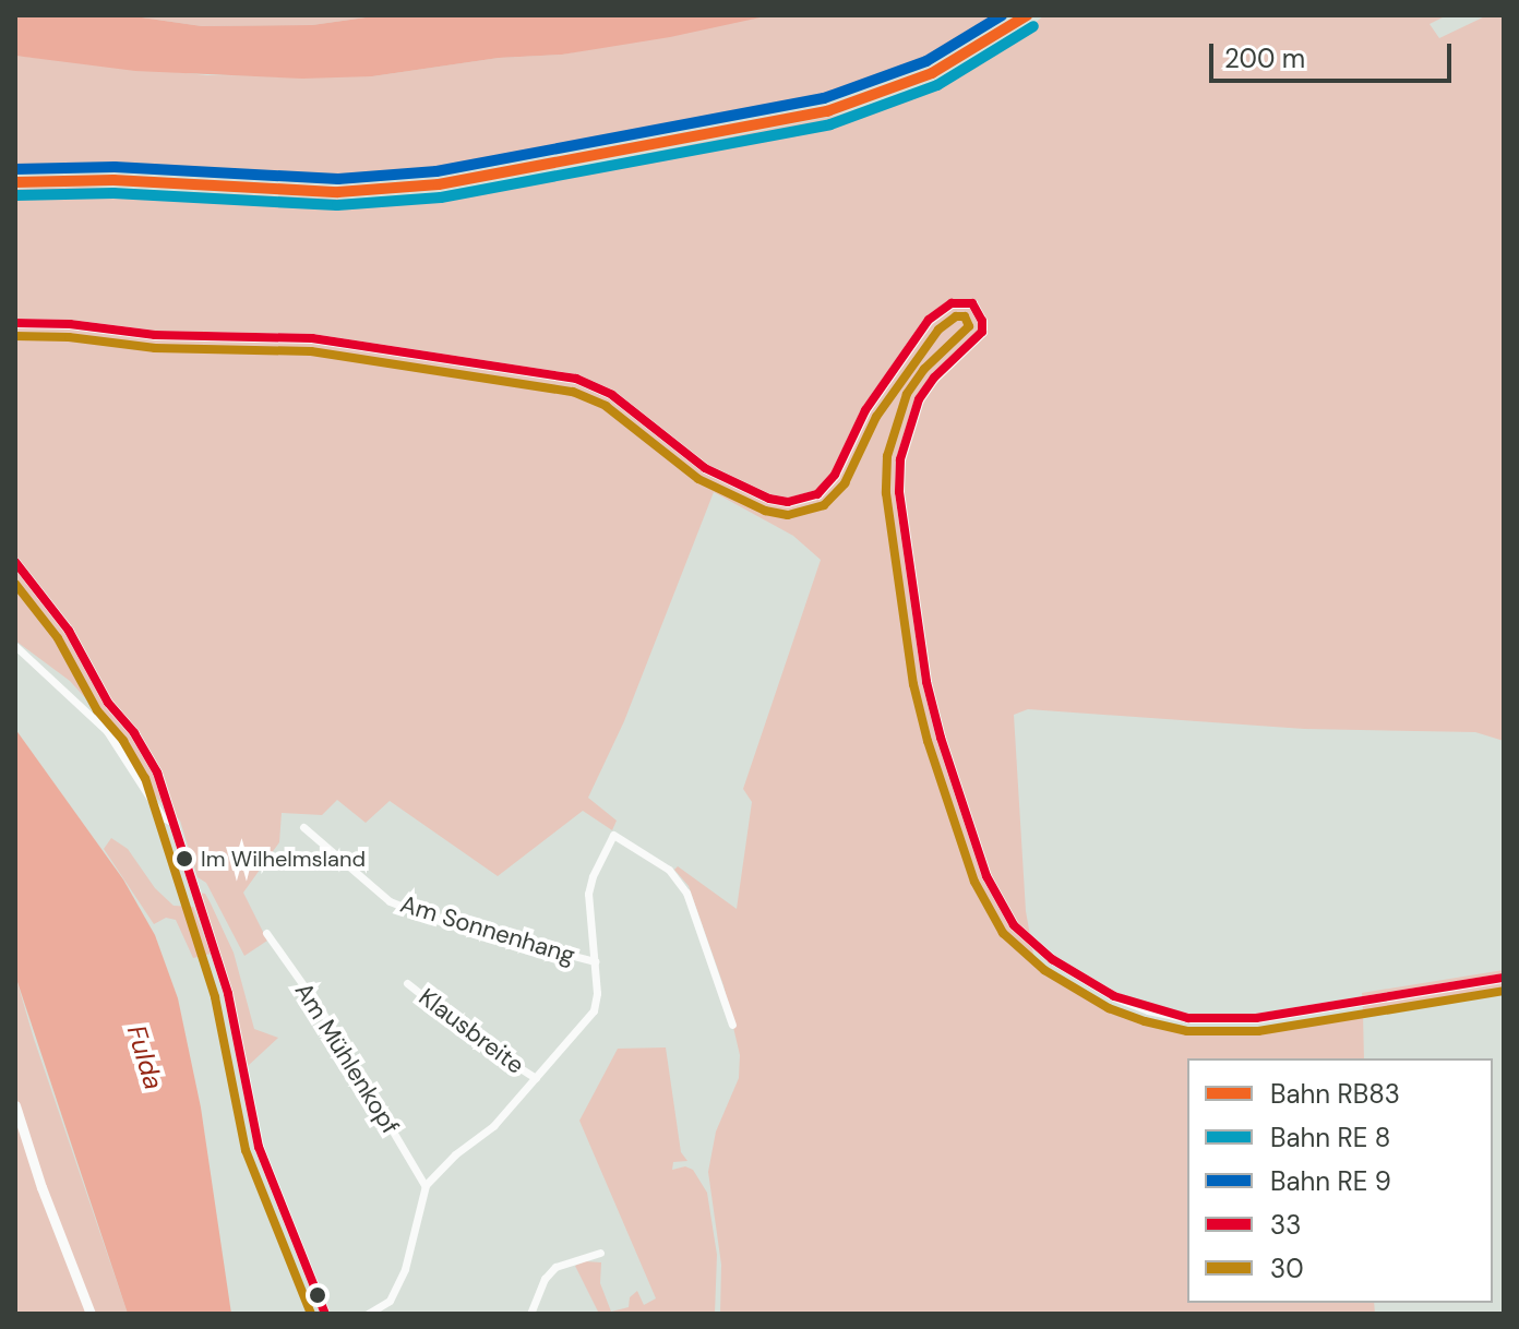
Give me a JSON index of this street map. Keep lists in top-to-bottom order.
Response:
{
  "streets": {
    "street": ["Am Sonnenhang", "Klausbreite", "Am Mühlenkopf"]
  },
  "water": ["Fulda"],
  "places": ["Im Wilhelmsland"],
  "lines": ["rail line RB83", "transit line 33", "transit line 30"],
  "legend": [
    "Bahn RB83",
    "Bahn RE 8",
    "Bahn RE 9",
    "33",
    "30"
  ],
  "scale_bar": "200 m"
}
